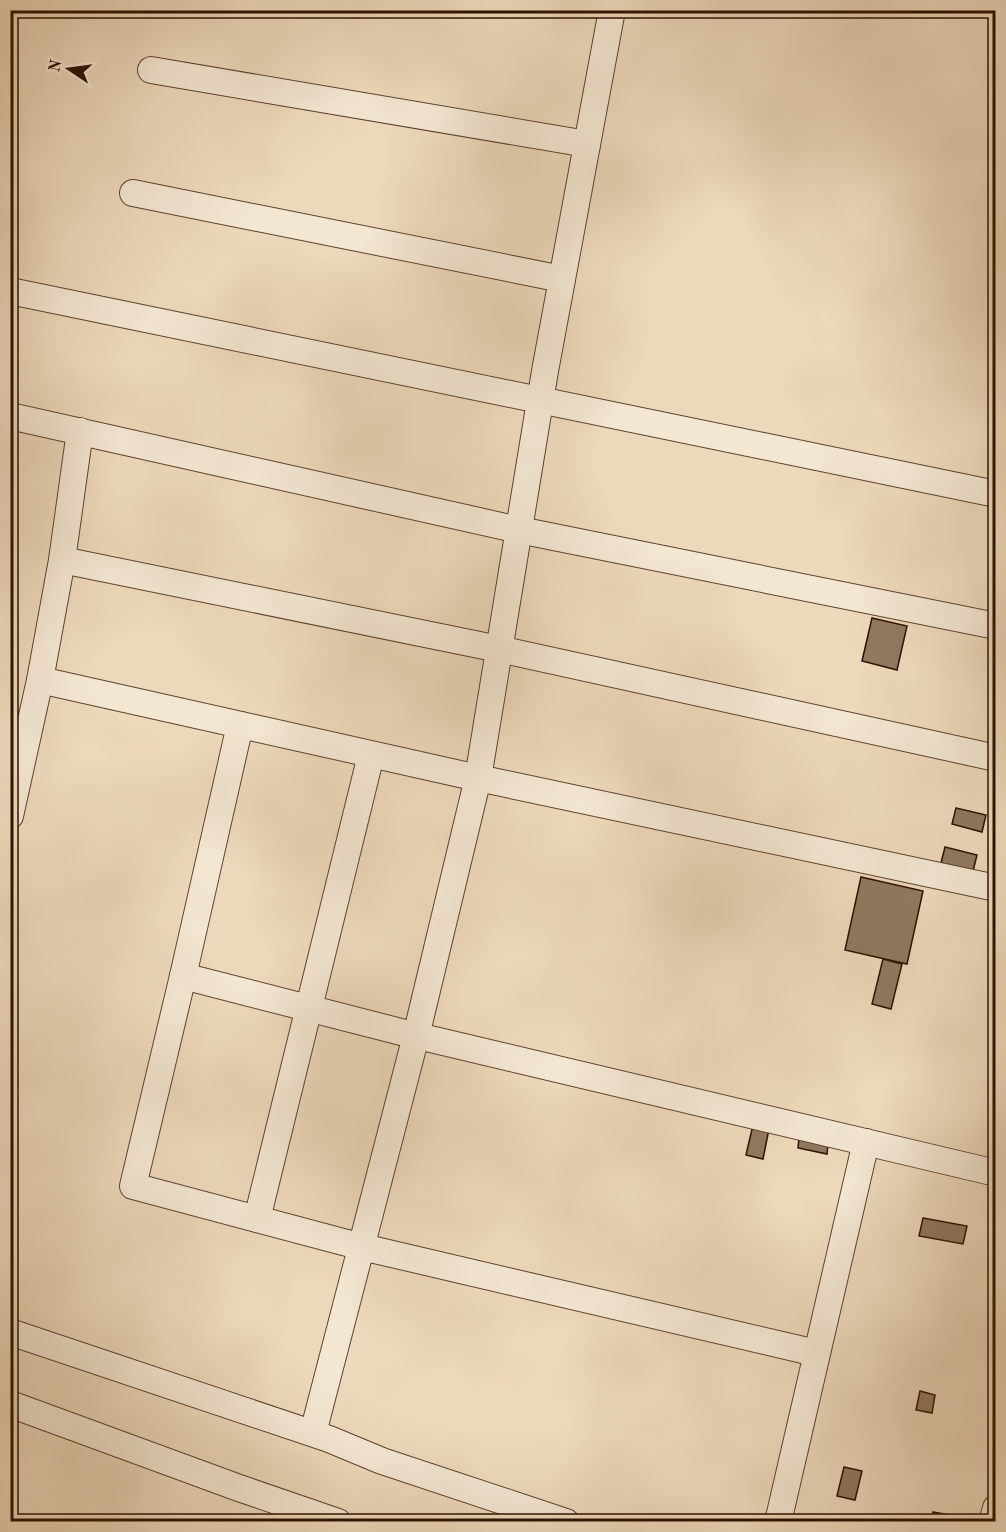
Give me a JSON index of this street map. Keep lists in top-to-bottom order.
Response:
{
  "north": "left"
}
